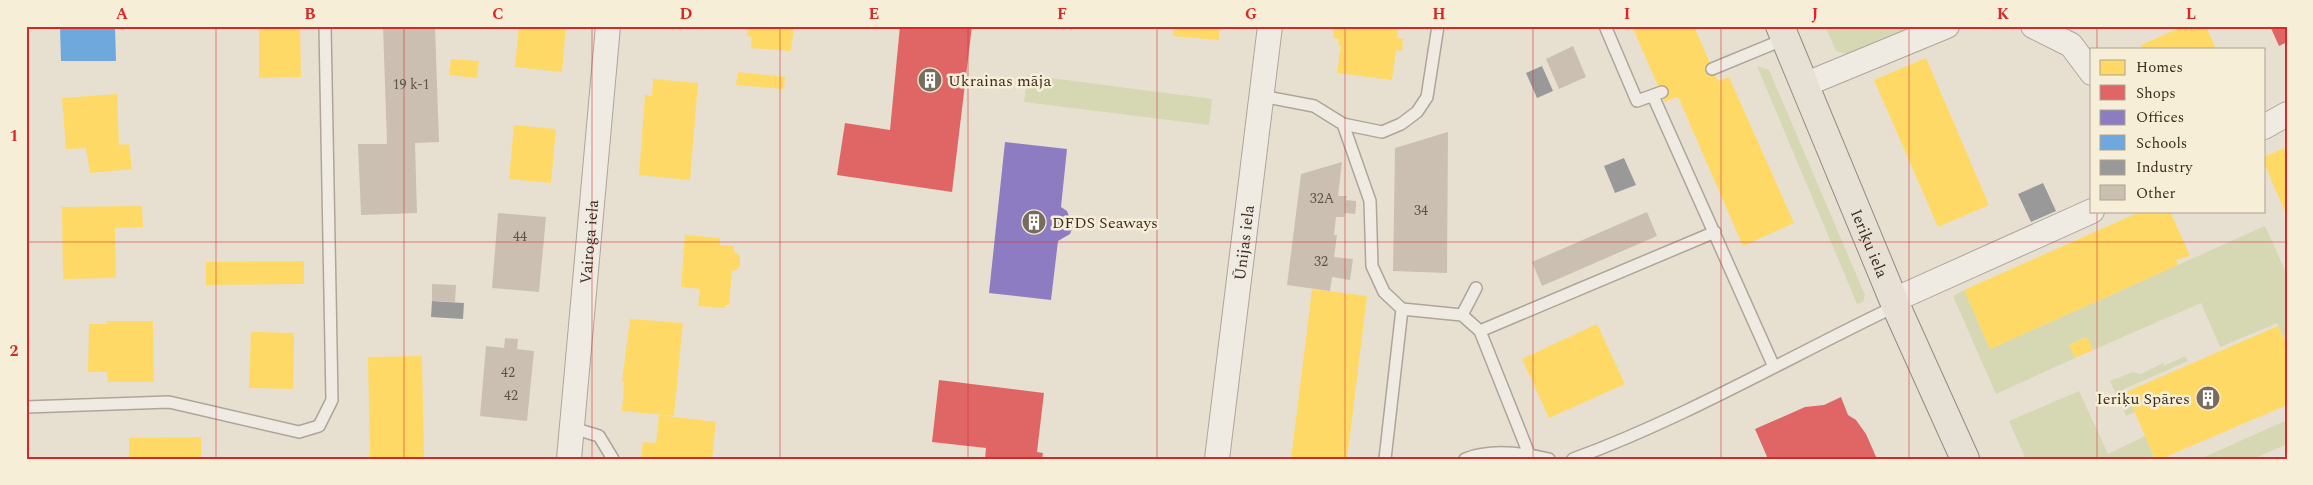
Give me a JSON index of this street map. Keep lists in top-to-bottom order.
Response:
{
  "streets": {
    "main road": ["Ieriķu iela"],
    "street": ["Vairoga iela", "Ūnijas iela"]
  },
  "places": {
    "building": ["Ukrainas māja", "DFDS Seaways", "Ieriķu Spāres"]
  },
  "house_numbers": [
    "19 k-1",
    "32A",
    "34",
    "44",
    "32",
    "42",
    "42"
  ],
  "legend": [
    "Homes",
    "Shops",
    "Offices",
    "Schools",
    "Industry",
    "Other"
  ],
  "grid": {
    "columns": [
      "A",
      "B",
      "C",
      "D",
      "E",
      "F",
      "G",
      "H",
      "I",
      "J",
      "K",
      "L"
    ],
    "rows": ["1", "2"]
  }
}
